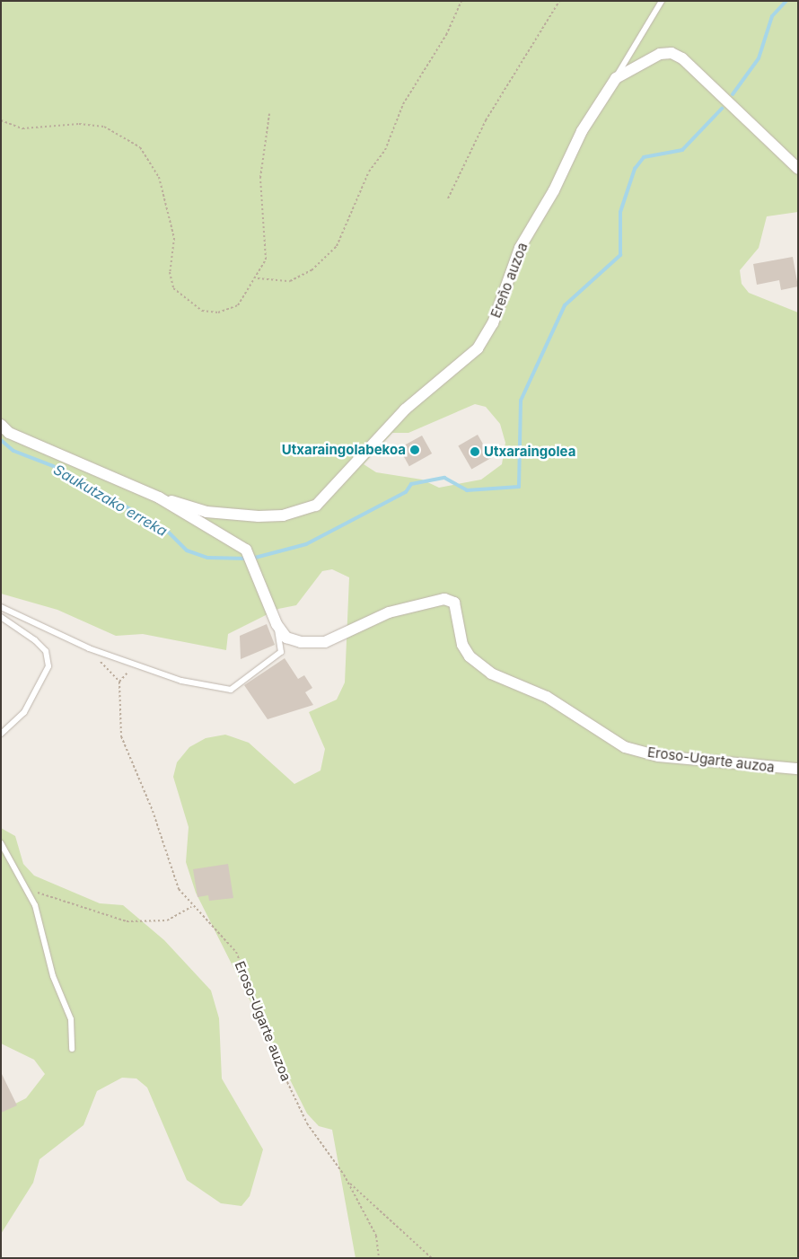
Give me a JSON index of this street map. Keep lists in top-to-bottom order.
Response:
{
  "streets": {
    "street": ["Ereño auzoa", "Eroso-Ugarte auzoa"]
  },
  "crossings": [
    ["Ereño auzoa", "Eroso-Ugarte auzoa"]
  ],
  "water": ["Saukutzako erreka"],
  "places": ["Utxaraingolabekoa", "Utxaraingolea"]
}
